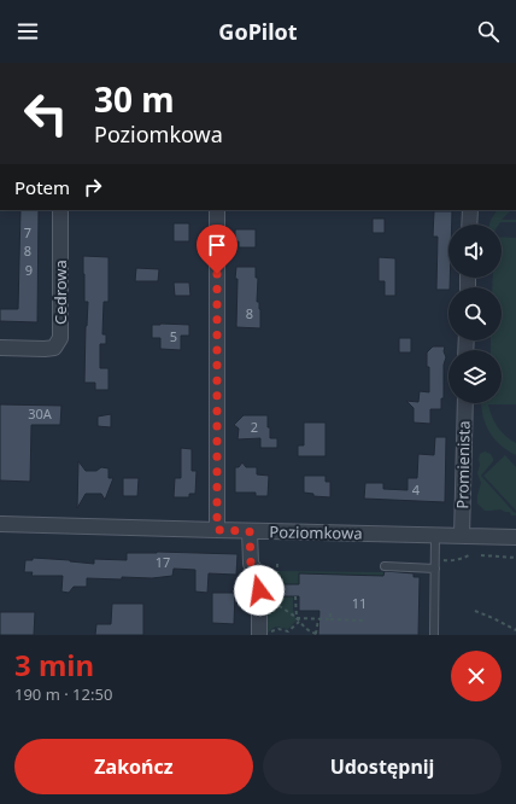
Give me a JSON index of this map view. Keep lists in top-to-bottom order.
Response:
{
  "streets": {
    "street": ["Cedrowa", "Promienista", "Poziomkowa"]
  },
  "crossings": [
    ["Promienista", "Poziomkowa"]
  ],
  "house_numbers": [
    "7",
    "8",
    "9",
    "8",
    "5",
    "30A",
    "2",
    "4",
    "17",
    "11"
  ],
  "page": {
    "header": "GoPilot",
    "turn": ["30 m", "Poziomkowa"],
    "then": "Potem",
    "heading": ["3 min", "190 m · 12:50"],
    "buttons": ["Zakończ", "Udostępnij"]
  }
}
